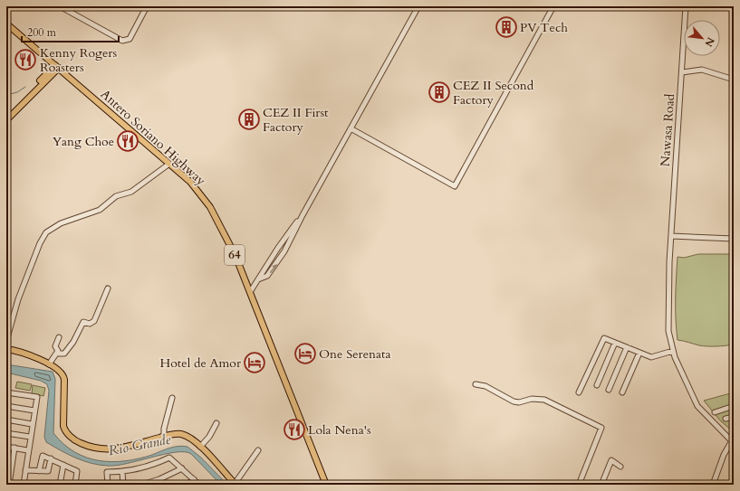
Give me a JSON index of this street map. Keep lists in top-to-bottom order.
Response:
{
  "streets": {
    "main road": ["Antero Soriano Highway", "64"],
    "street": ["Nawasa Road"]
  },
  "water": ["Rio Grande"],
  "places": {
    "building": ["PV Tech", "CEZ II Second Factory", "CEZ II First Factory"],
    "restaurant": ["Kenny Rogers Roasters", "Yang Choe", "Lola Nena's"],
    "hotel": ["One Serenata", "Hotel de Amor"]
  },
  "scale_bar": "200 m",
  "north": "bottom right"
}
